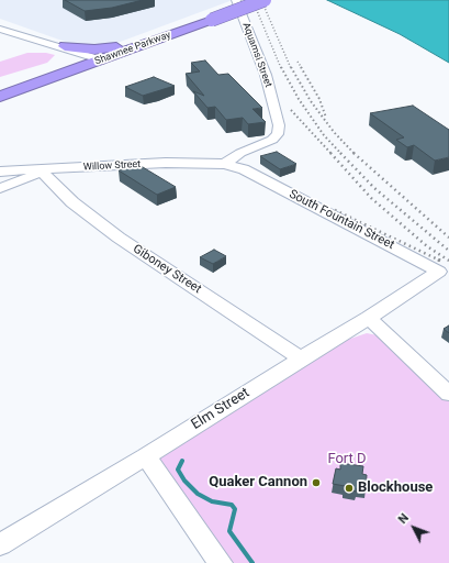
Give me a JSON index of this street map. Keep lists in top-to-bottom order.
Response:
{
  "streets": {
    "highway": ["Shawnee Parkway"],
    "street": [
      "Aquamsi Street",
      "Willow Street",
      "South Fountain Street",
      "Giboney Street",
      "Elm Street"
    ]
  },
  "crossings": [
    ["Aquamsi Street", "Willow Street"],
    ["Aquamsi Street", "South Fountain Street"],
    ["Willow Street", "South Fountain Street"],
    ["Willow Street", "Giboney Street"],
    ["South Fountain Street", "Elm Street"],
    ["Giboney Street", "Elm Street"]
  ],
  "parks": ["Fort D"],
  "places": ["Quaker Cannon", "Blockhouse"],
  "north": "top left"
}
